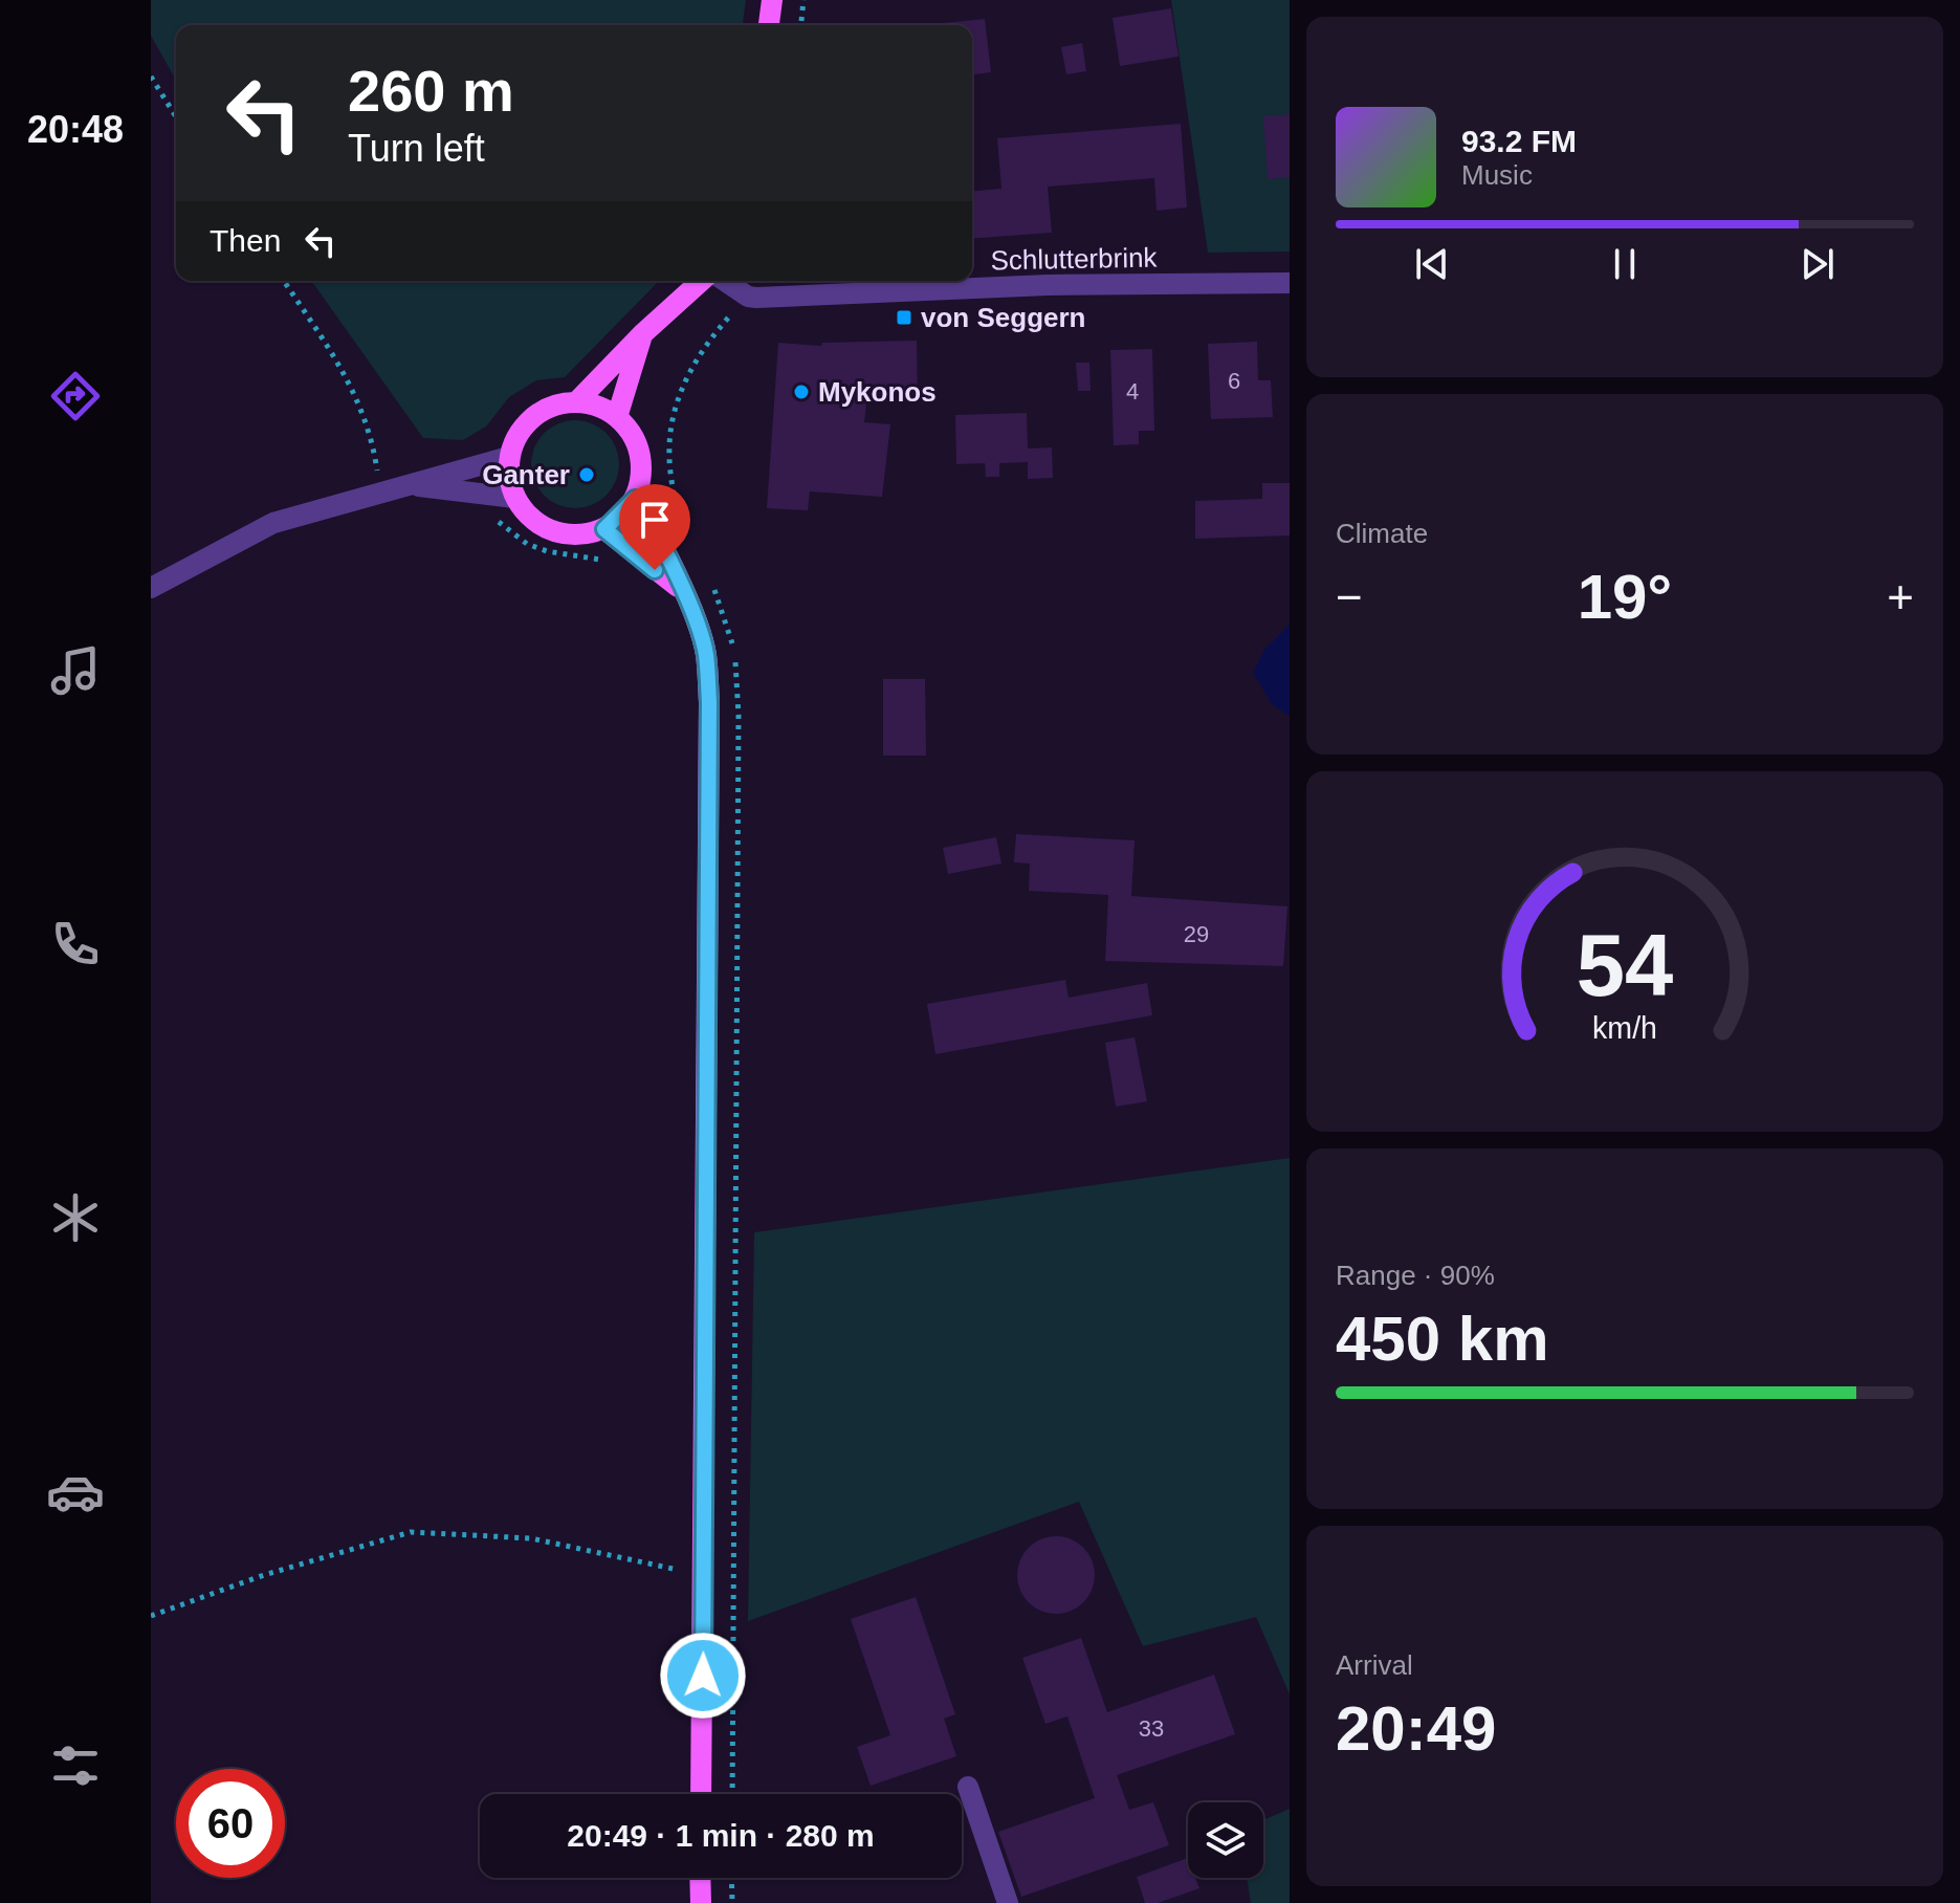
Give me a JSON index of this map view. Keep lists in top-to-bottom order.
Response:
{
  "streets": {
    "street": ["Schlutterbrink"]
  },
  "places": {
    "transit": ["von Seggern"],
    "other": ["Mykonos", "Ganter"]
  },
  "house_numbers": [
    "6",
    "4",
    "29",
    "33"
  ],
  "page": {
    "tabs": "20:48",
    "turn": ["260 m", "Turn left"],
    "song": ["93.2 FM", "Music"],
    "then": "Then",
    "tile": [
      "Climate",
      ["Range · 90%", "450 km"],
      ["Arrival", "20:49"]
    ],
    "heat": ["−", "19°", "+"],
    "limit": "60",
    "trip": "20:49 · 1 min · 280 m",
    "gauge": ["54", "km/h"]
  }
}
